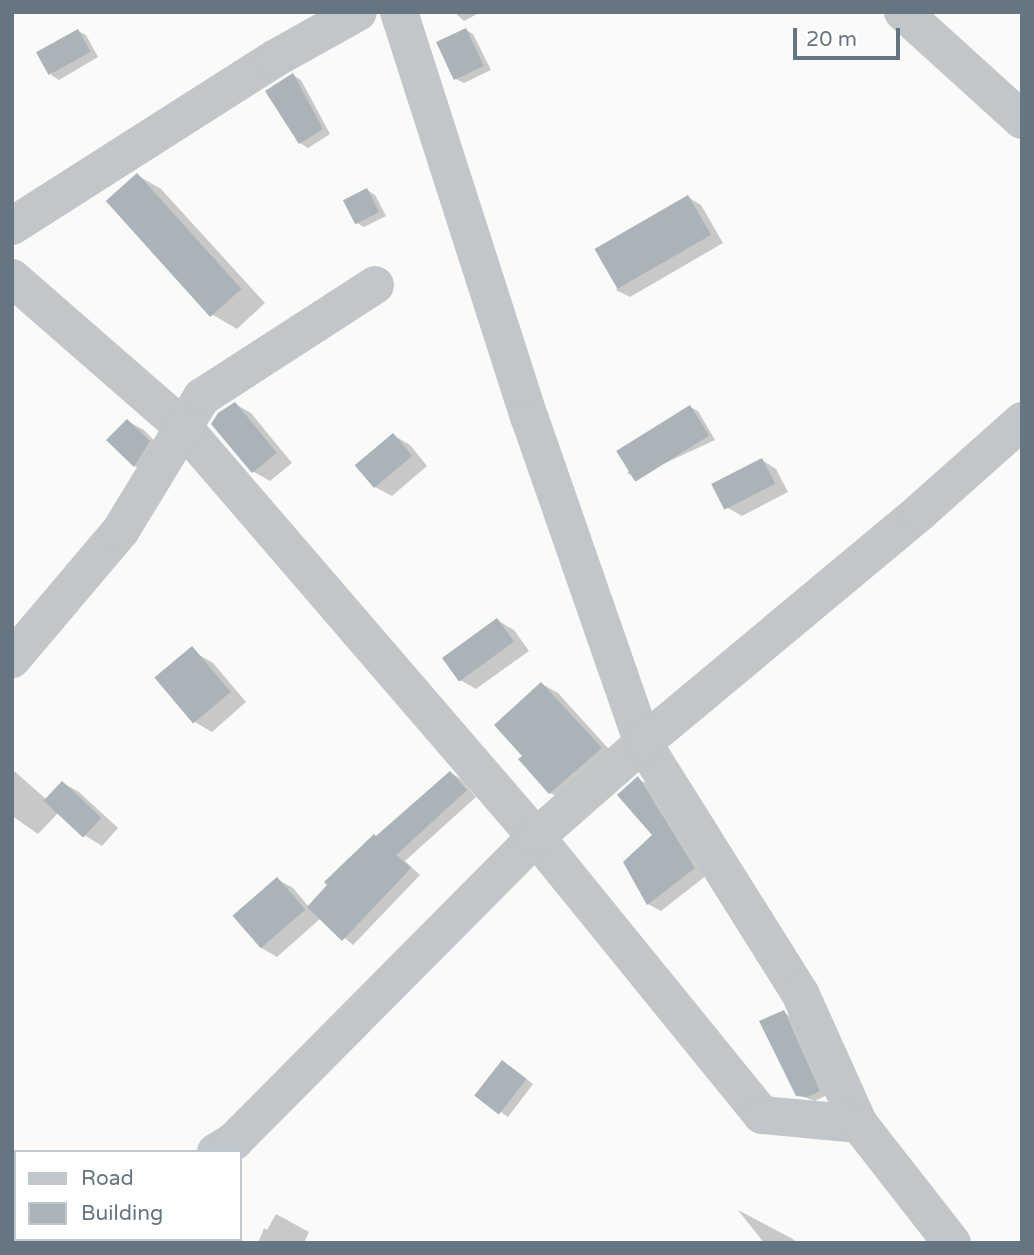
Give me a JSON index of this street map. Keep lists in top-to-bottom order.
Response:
{
  "legend": ["Road", "Building"],
  "scale_bar": "20 m"
}
